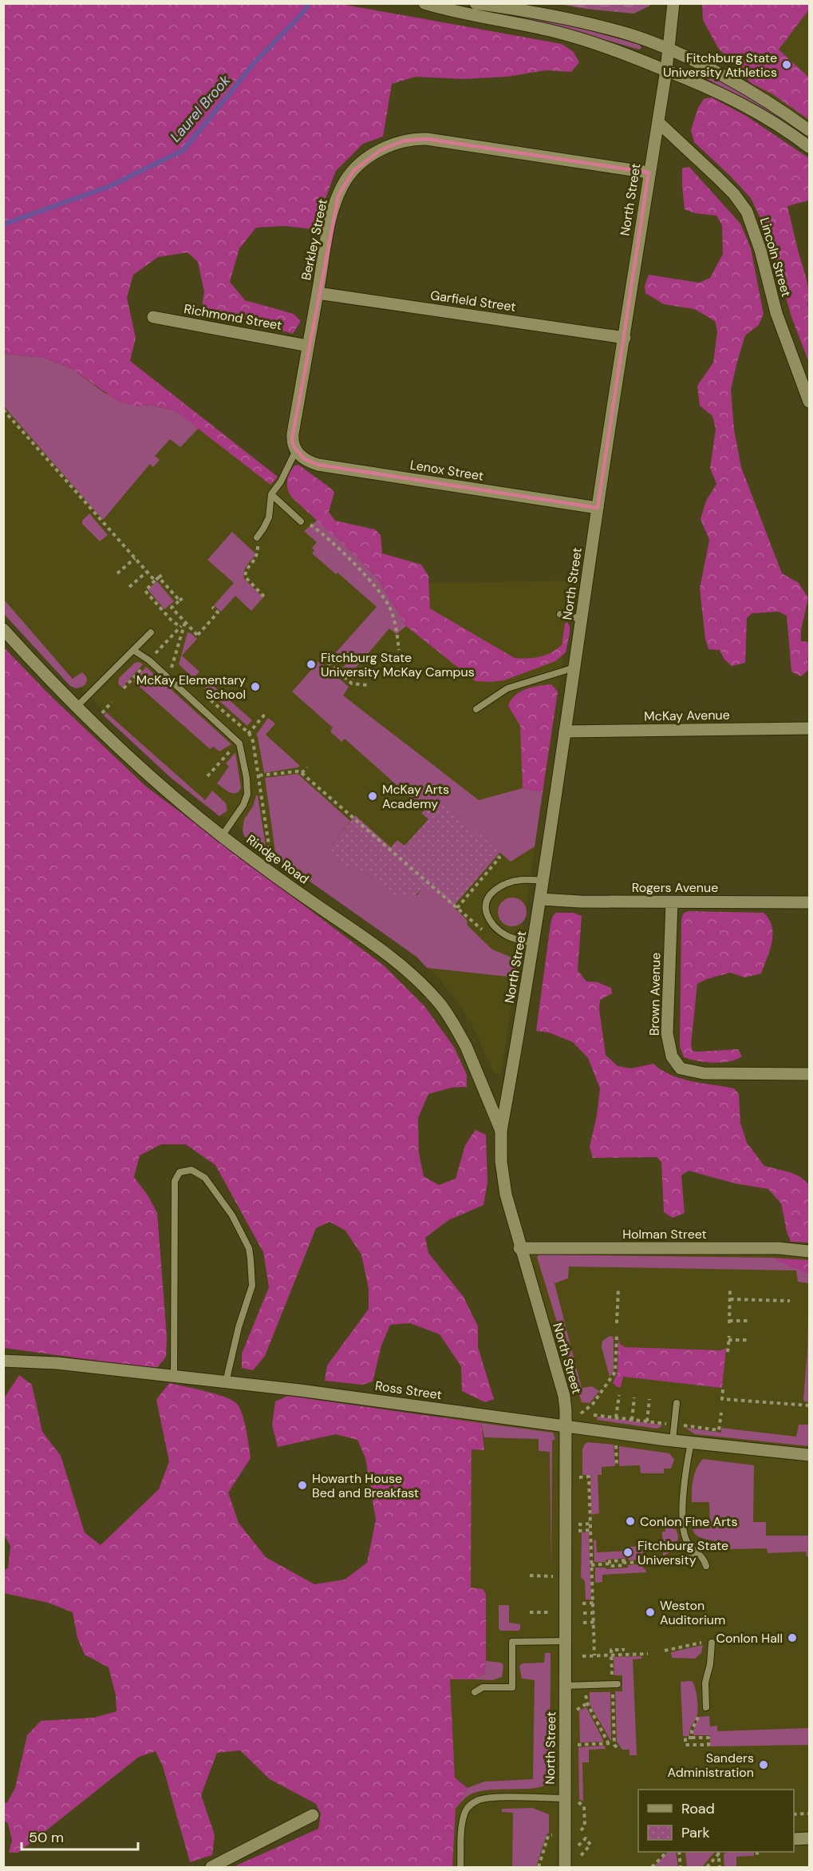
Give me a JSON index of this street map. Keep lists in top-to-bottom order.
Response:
{
  "streets": {
    "street": [
      "North Street",
      "Berkley Street",
      "Lincoln Street",
      "Garfield Street",
      "Richmond Street",
      "Lenox Street",
      "McKay Avenue",
      "Rindge Road",
      "Rogers Avenue",
      "Brown Avenue",
      "Holman Street",
      "Ross Street"
    ]
  },
  "crossings": [
    ["North Street", "Berkley Street"],
    ["North Street", "Lincoln Street"],
    ["North Street", "Garfield Street"],
    ["North Street", "Lenox Street"],
    ["North Street", "McKay Avenue"],
    ["North Street", "Rindge Road"],
    ["North Street", "Rogers Avenue"],
    ["North Street", "Holman Street"],
    ["North Street", "Ross Street"],
    ["Berkley Street", "Garfield Street"],
    ["Berkley Street", "Richmond Street"],
    ["Berkley Street", "Lenox Street"],
    ["Rogers Avenue", "Brown Avenue"]
  ],
  "water": ["Laurel Brook"],
  "places": [
    "Fitchburg State University Athletics",
    "Fitchburg State University McKay Campus",
    "McKay Elementary School",
    "McKay Arts Academy",
    "Howarth House Bed and Breakfast",
    "Conlon Fine Arts",
    "Fitchburg State University",
    "Weston Auditorium",
    "Conlon Hall",
    "Sanders Administration"
  ],
  "legend": ["Road", "Park"],
  "scale_bar": "50 m"
}
